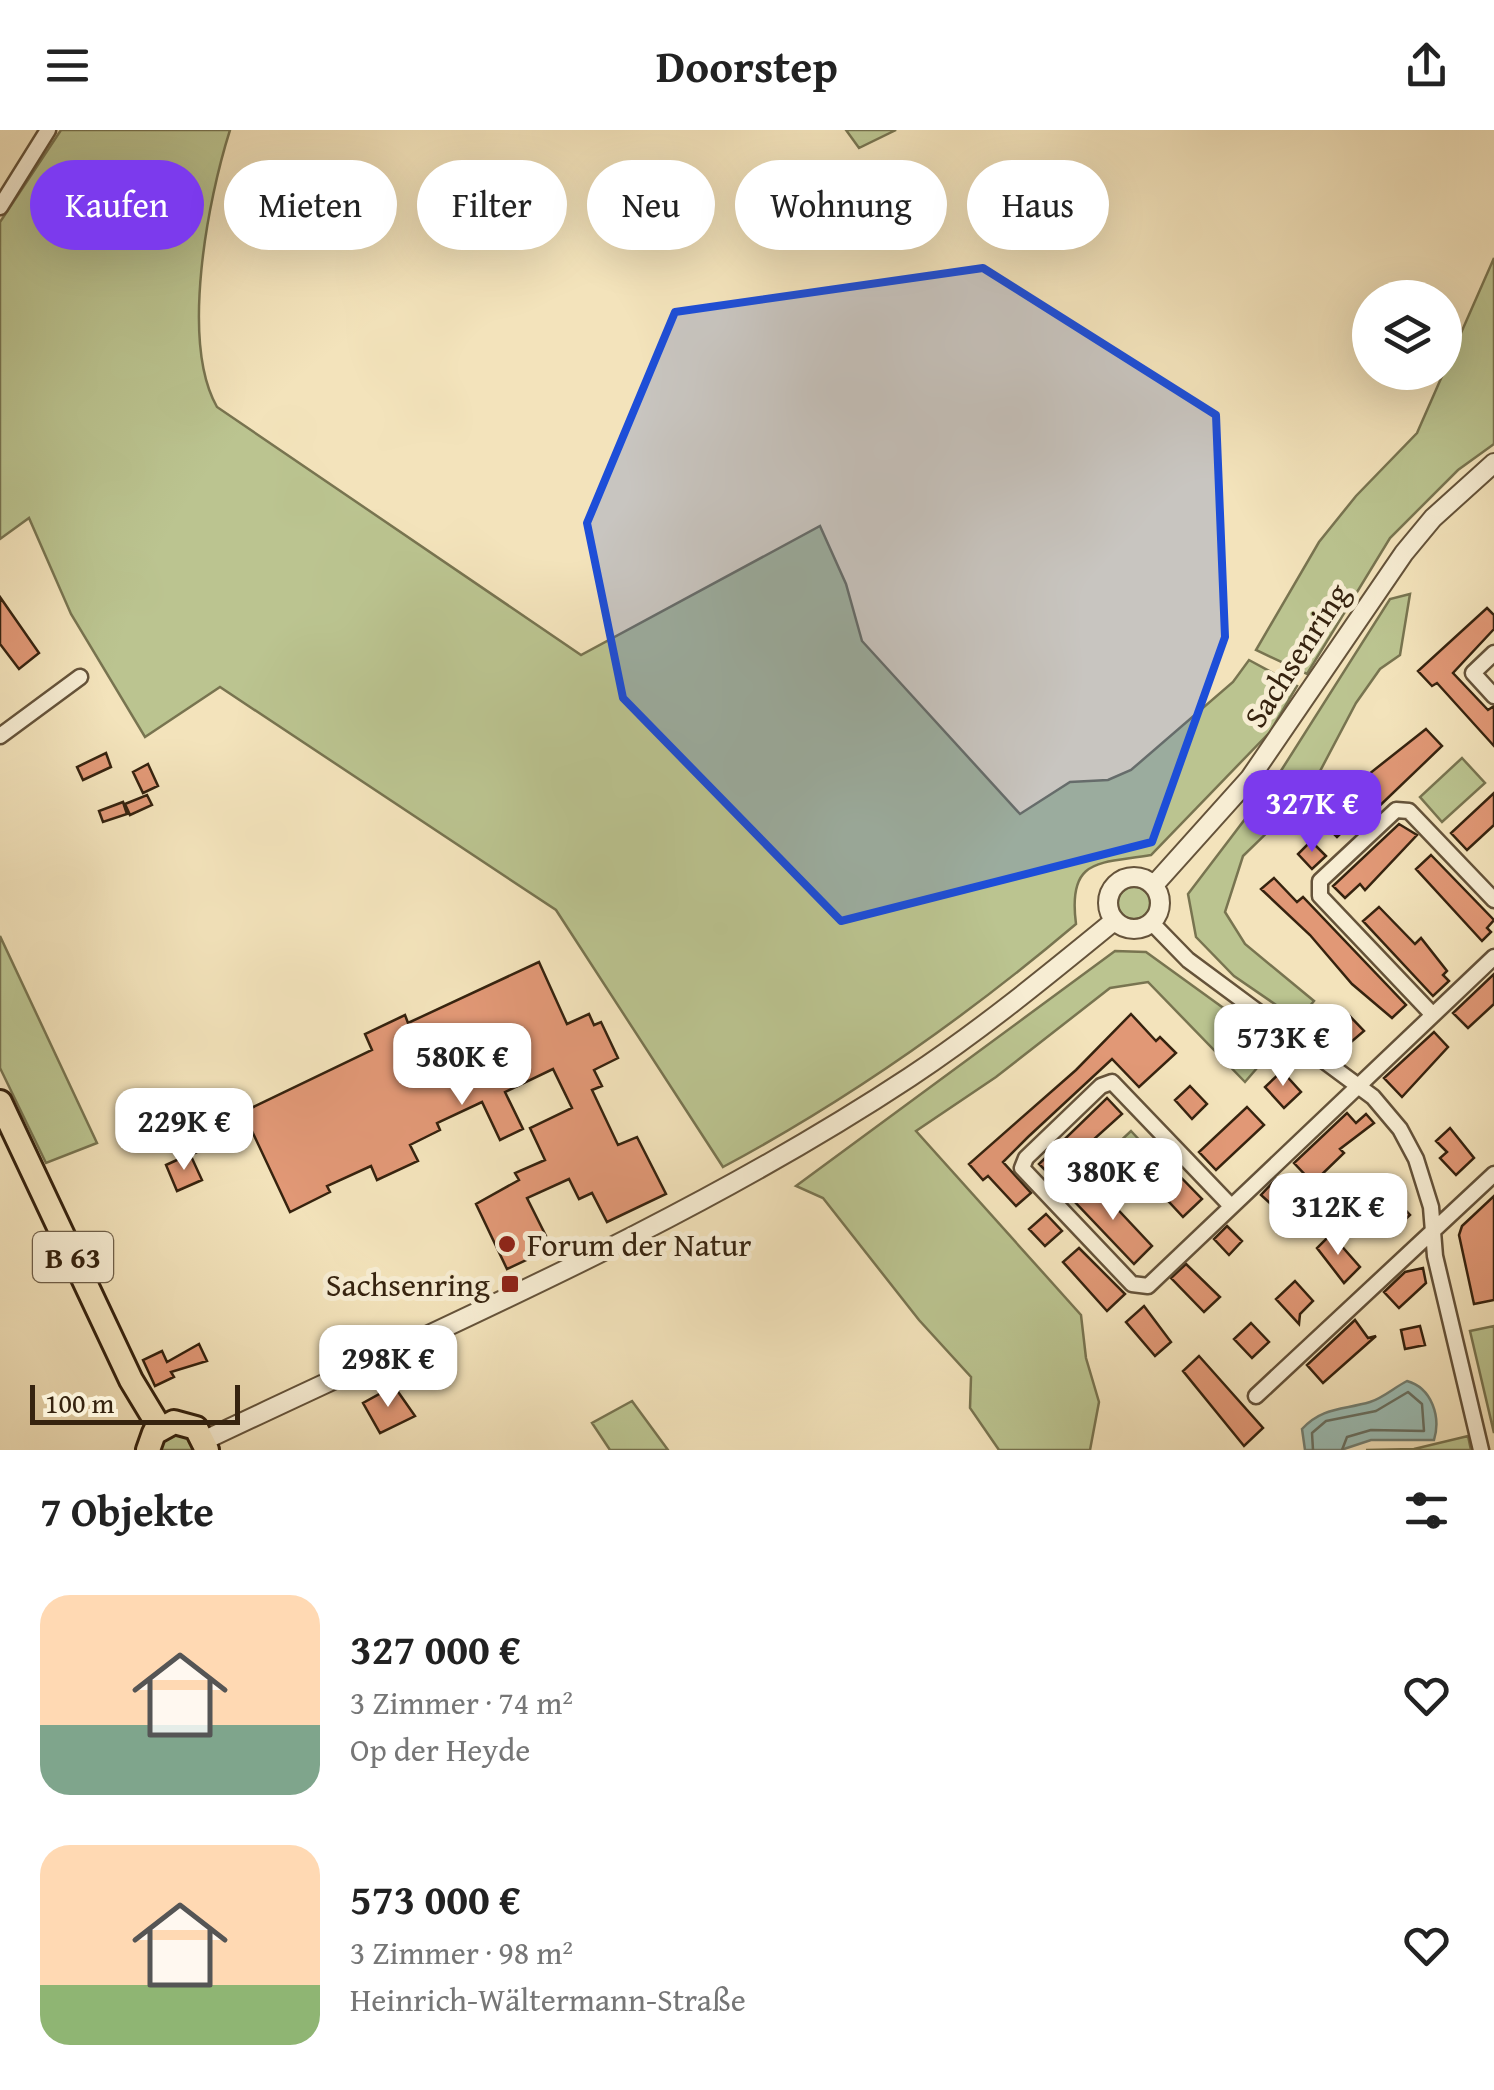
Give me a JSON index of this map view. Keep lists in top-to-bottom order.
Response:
{
  "streets": {
    "main road": ["B 63"],
    "street": ["Sachsenring"]
  },
  "places": {
    "other": ["Forum der Natur"],
    "transit": ["Sachsenring"]
  },
  "scale_bar": "100 m",
  "page": {
    "header": "Doorstep",
    "chip": [
      "Kaufen",
      "Mieten",
      "Filter",
      "Neu",
      "Wohnung",
      "Haus"
    ],
    "price": [
      "327K €",
      "573K €",
      "580K €",
      "229K €",
      "380K €",
      "312K €",
      "298K €"
    ],
    "scale": "100 m",
    "heading": "7 Objekte",
    "list": [
      {
        "name": "327 000 €",
        "note": "3 Zimmer · 74 m² · Op der Heyde"
      },
      {
        "name": "573 000 €",
        "note": "3 Zimmer · 98 m² · Heinrich-Wältermann-Straße"
      }
    ]
  }
}
